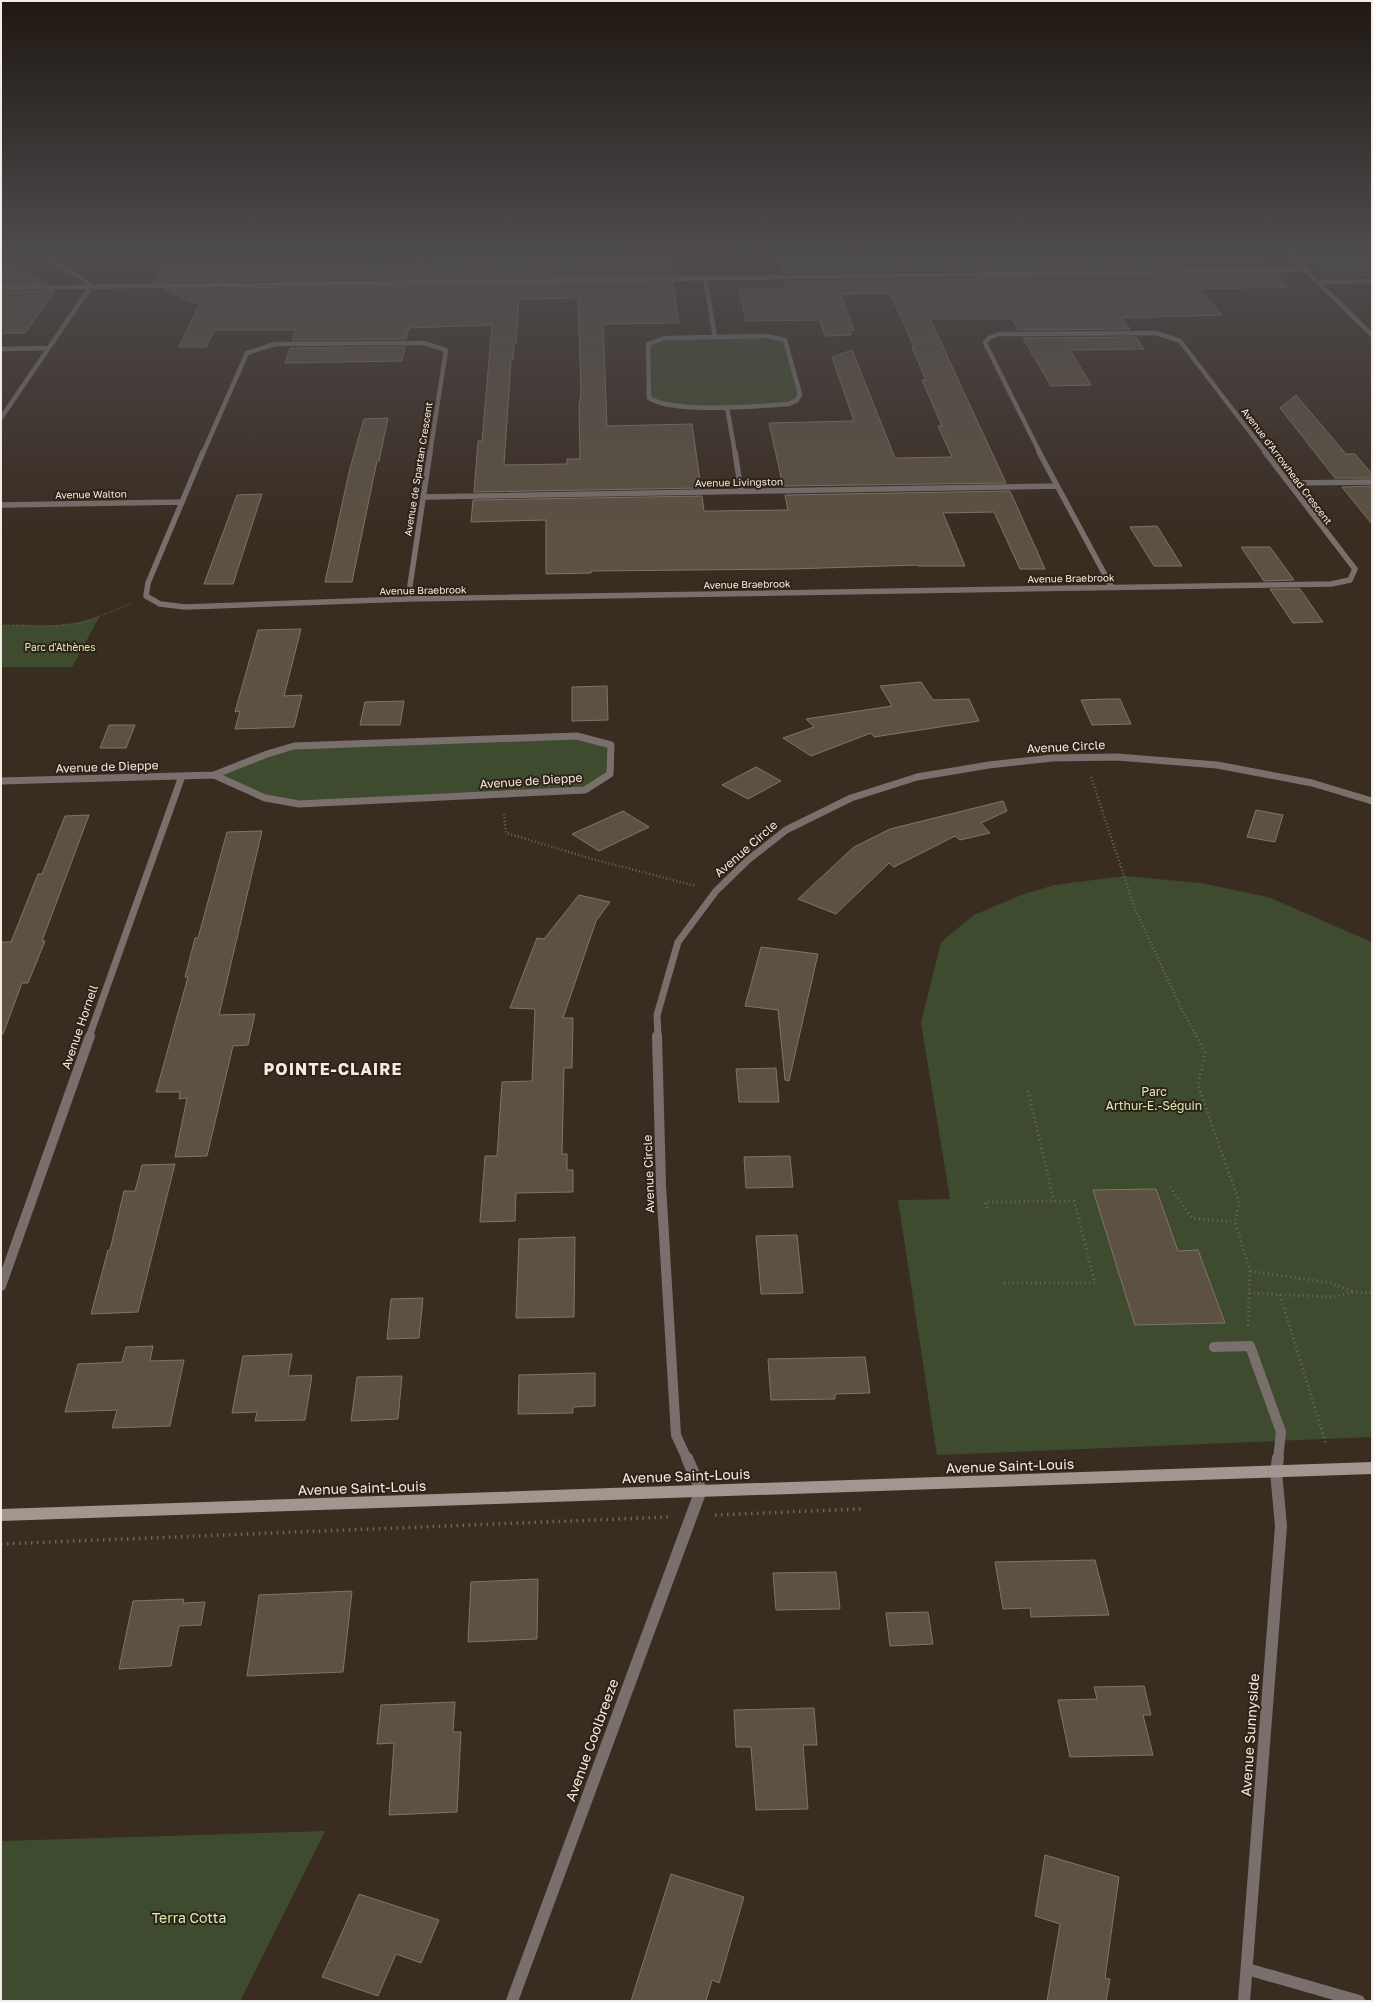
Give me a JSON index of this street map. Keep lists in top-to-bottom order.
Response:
{
  "streets": {
    "street": [
      "Avenue d'Arrowhead Crescent",
      "Avenue de Spartan Crescent",
      "Avenue Livingston",
      "Avenue Walton",
      "Avenue Braebrook",
      "Avenue Circle",
      "Avenue de Dieppe",
      "Avenue Hornell",
      "Avenue Saint-Louis",
      "Avenue Sunnyside",
      "Avenue Coolbreeze"
    ]
  },
  "crossings": [
    ["Avenue d'Arrowhead Crescent", "Avenue Livingston"],
    ["Avenue d'Arrowhead Crescent", "Avenue Braebrook"],
    ["Avenue de Spartan Crescent", "Avenue Livingston"],
    ["Avenue de Spartan Crescent", "Avenue Walton"],
    ["Avenue de Spartan Crescent", "Avenue Braebrook"],
    ["Avenue Circle", "Avenue Saint-Louis"],
    ["Avenue Circle", "Avenue Coolbreeze"],
    ["Avenue de Dieppe", "Avenue Hornell"],
    ["Avenue Saint-Louis", "Avenue Sunnyside"],
    ["Avenue Saint-Louis", "Avenue Coolbreeze"]
  ],
  "districts": ["POINTE-CLAIRE"],
  "parks": ["Parc d'Athènes", "Parc Arthur-E.-Séguin", "Terra Cotta"]
}
